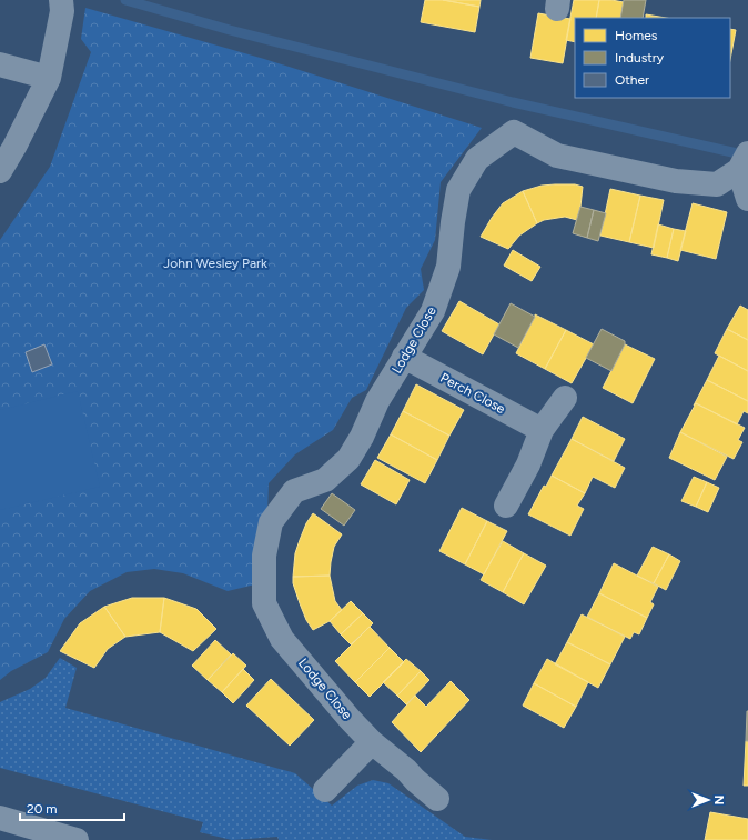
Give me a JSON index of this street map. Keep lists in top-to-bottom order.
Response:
{
  "streets": {
    "street": ["Lodge Close", "Perch Close"]
  },
  "crossings": [
    ["Lodge Close", "Perch Close"]
  ],
  "parks": ["John Wesley Park"],
  "legend": ["Homes", "Industry", "Other"],
  "scale_bar": "20 m",
  "north": "right"
}
